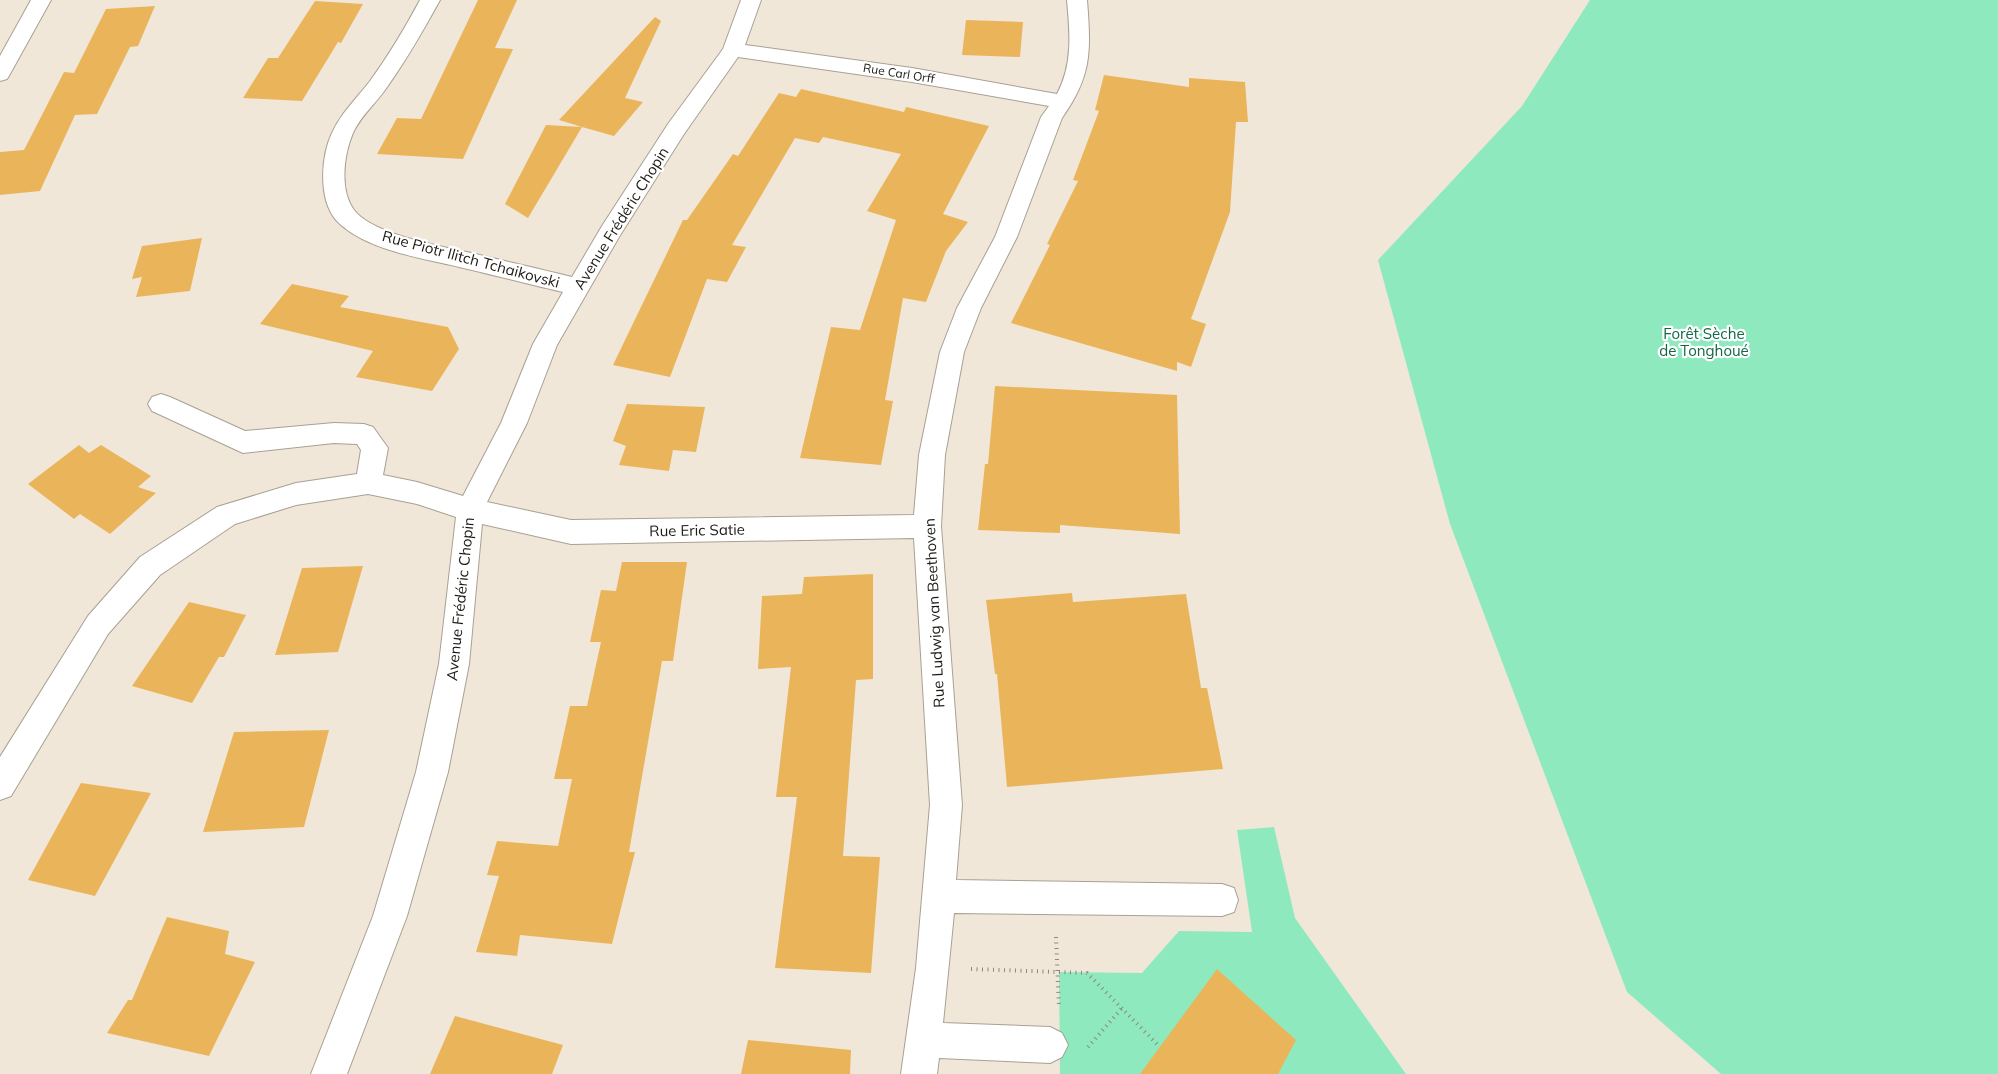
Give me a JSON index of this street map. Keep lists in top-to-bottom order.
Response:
{
  "streets": {
    "street": [
      "Rue Carl Orff",
      "Avenue Frédéric Chopin",
      "Rue Piotr Ilitch Tchaikovski",
      "Rue Eric Satie",
      "Rue Ludwig van Beethoven"
    ]
  },
  "crossings": [
    ["Rue Carl Orff", "Avenue Frédéric Chopin"],
    ["Rue Carl Orff", "Rue Ludwig van Beethoven"],
    ["Avenue Frédéric Chopin", "Rue Piotr Ilitch Tchaikovski"],
    ["Avenue Frédéric Chopin", "Rue Eric Satie"],
    ["Rue Eric Satie", "Rue Ludwig van Beethoven"]
  ],
  "parks": ["Forêt Sèche de Tonghoué"]
}
